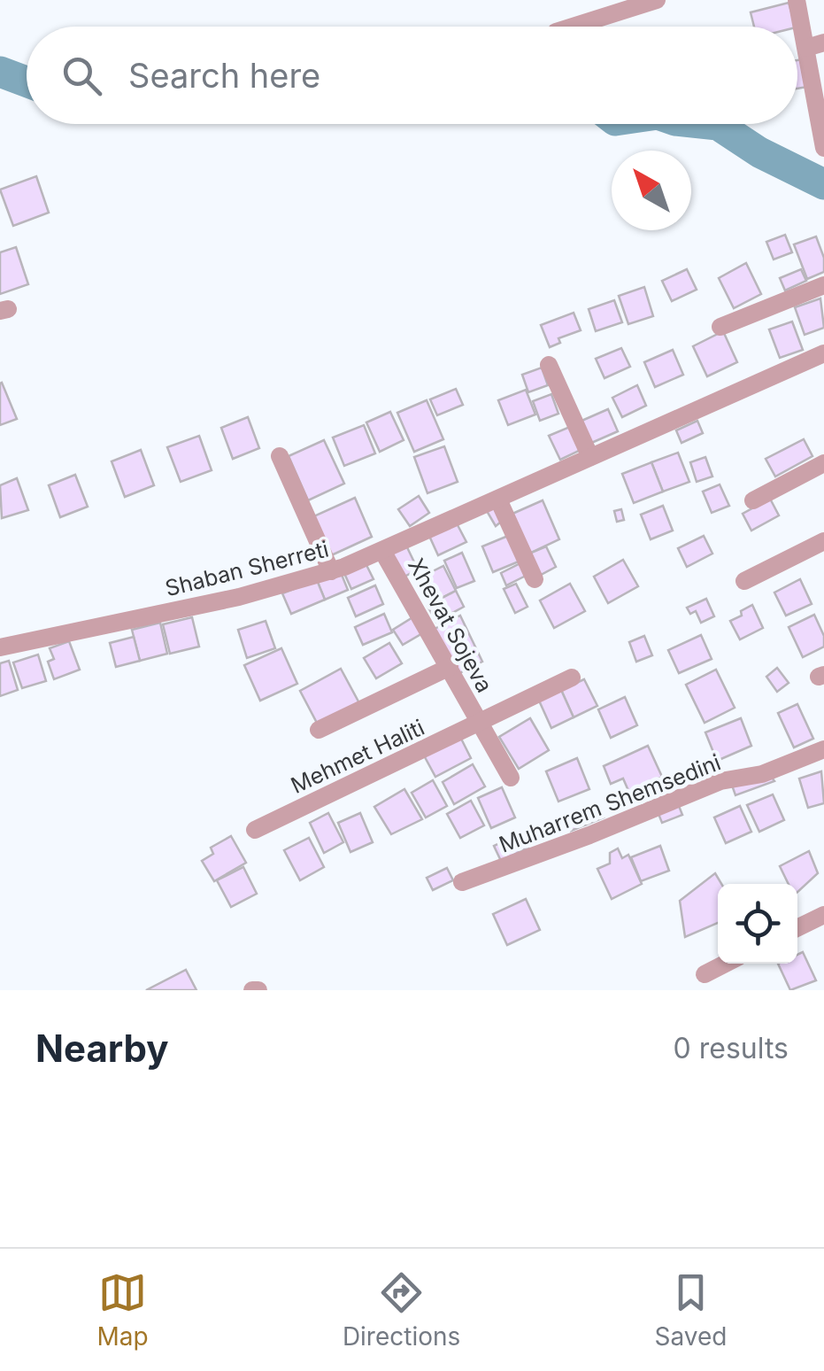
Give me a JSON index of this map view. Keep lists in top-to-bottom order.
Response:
{
  "streets": {
    "street": [
      "Shaban Sherreti",
      "Xhevat Sojeva",
      "Mehmet Haliti",
      "Muharrem Shemsedini"
    ]
  },
  "crossings": [
    ["Shaban Sherreti", "Xhevat Sojeva"],
    ["Xhevat Sojeva", "Mehmet Haliti"]
  ],
  "north": "top left",
  "page": {
    "search": "Search here",
    "heading": ["Nearby", "0 results"],
    "nav": ["Map", "Directions", "Saved"]
  }
}
